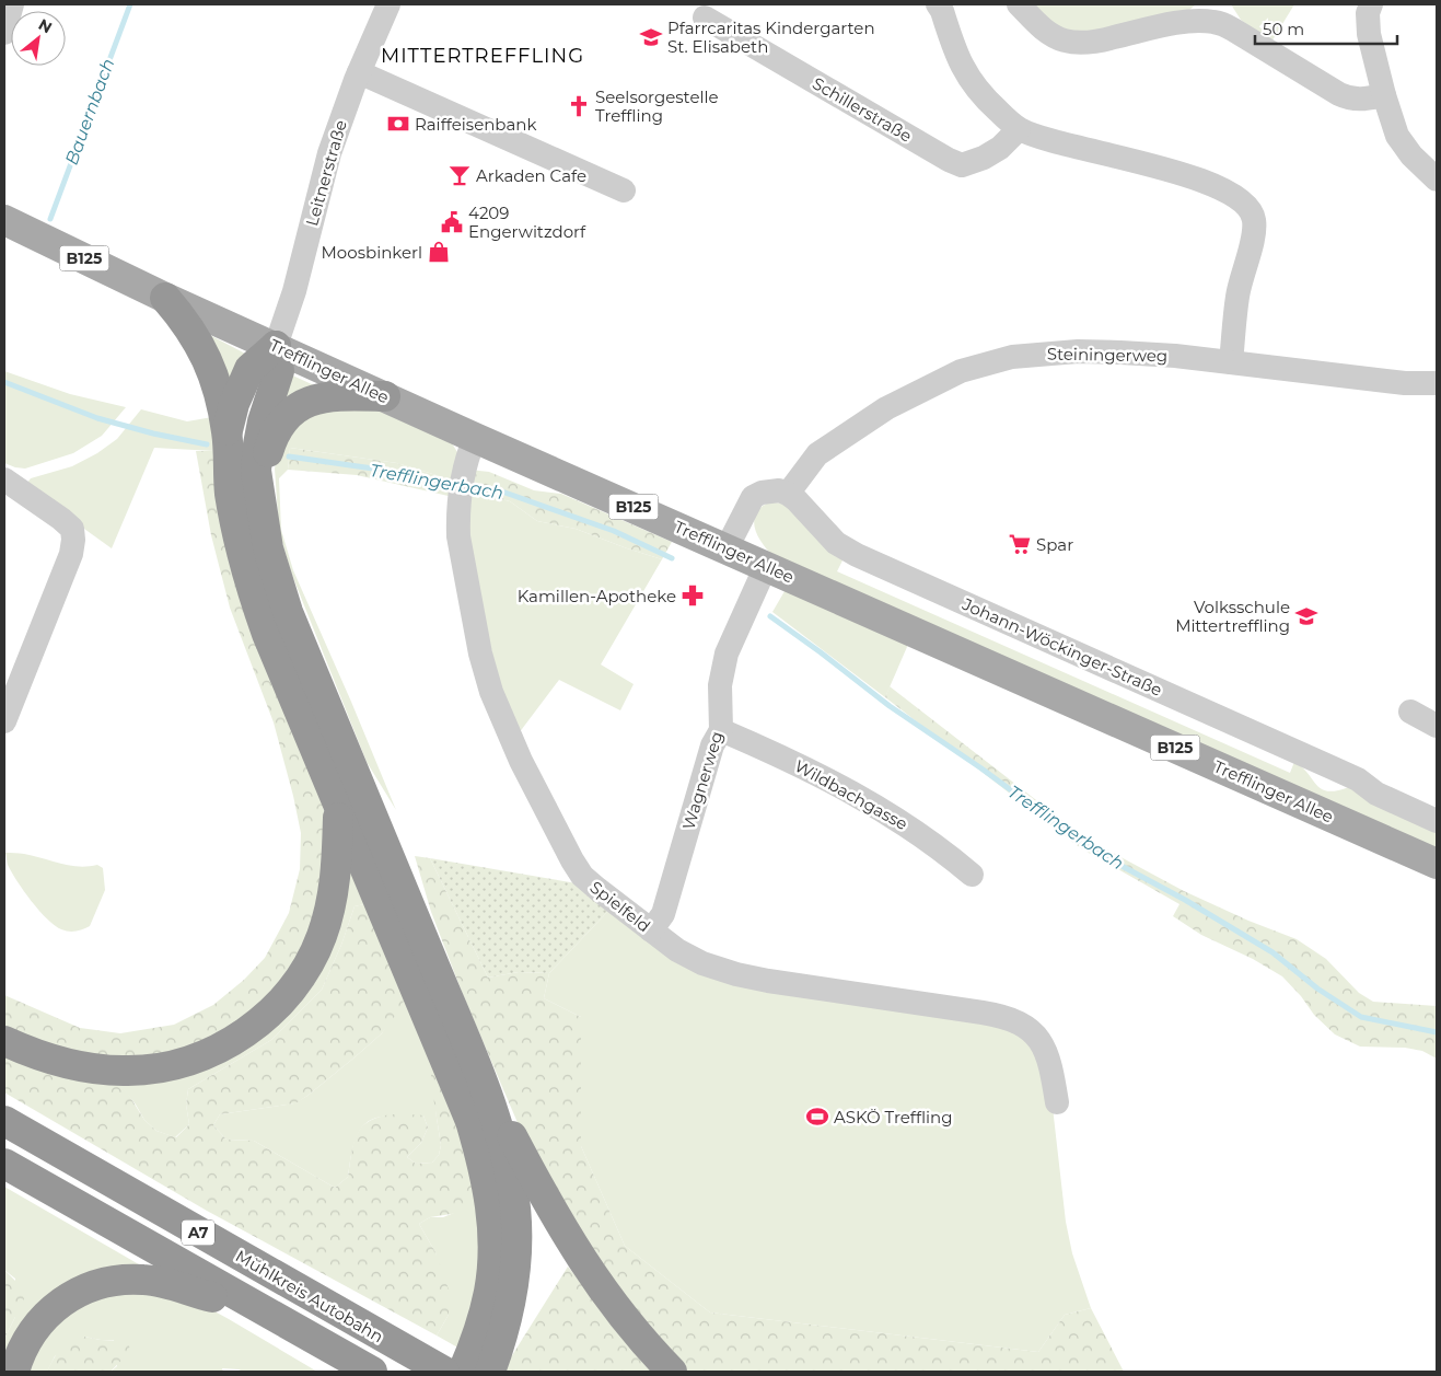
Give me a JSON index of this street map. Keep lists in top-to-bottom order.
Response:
{
  "streets": {
    "highway": ["A7", "Mühlkreis Autobahn"],
    "main road": ["B125", "Trefflinger Allee"],
    "street": [
      "Schillerstraße",
      "Leitnerstraße",
      "Steiningerweg",
      "Johann-Wöckinger-Straße",
      "Wagnerweg",
      "Wildbachgasse",
      "Spielfeld"
    ]
  },
  "crossings": [
    ["Leitnerstraße", "Trefflinger Allee"],
    ["Steiningerweg", "Johann-Wöckinger-Straße"],
    ["Trefflinger Allee", "Wagnerweg"],
    ["Trefflinger Allee", "Spielfeld"],
    ["Wagnerweg", "Wildbachgasse"],
    ["Wagnerweg", "Spielfeld"]
  ],
  "districts": ["MITTERTREFFLING"],
  "water": ["Bauernbach", "Trefflingerbach"],
  "places": {
    "school or university": ["Pfarrcaritas Kindergarten St. Elisabeth", "Volksschule Mittertreffling"],
    "church": ["Seelsorgestelle Treffling"],
    "bank": ["Raiffeisenbank"],
    "bar": ["Arkaden Cafe"],
    "public building": ["4209 Engerwitzdorf"],
    "shop": ["Moosbinkerl"],
    "supermarket": ["Spar"],
    "pharmacy": ["Kamillen-Apotheke"],
    "sports": ["ASKÖ Treffling"]
  },
  "scale_bar": "50 m",
  "north": "top right"
}
